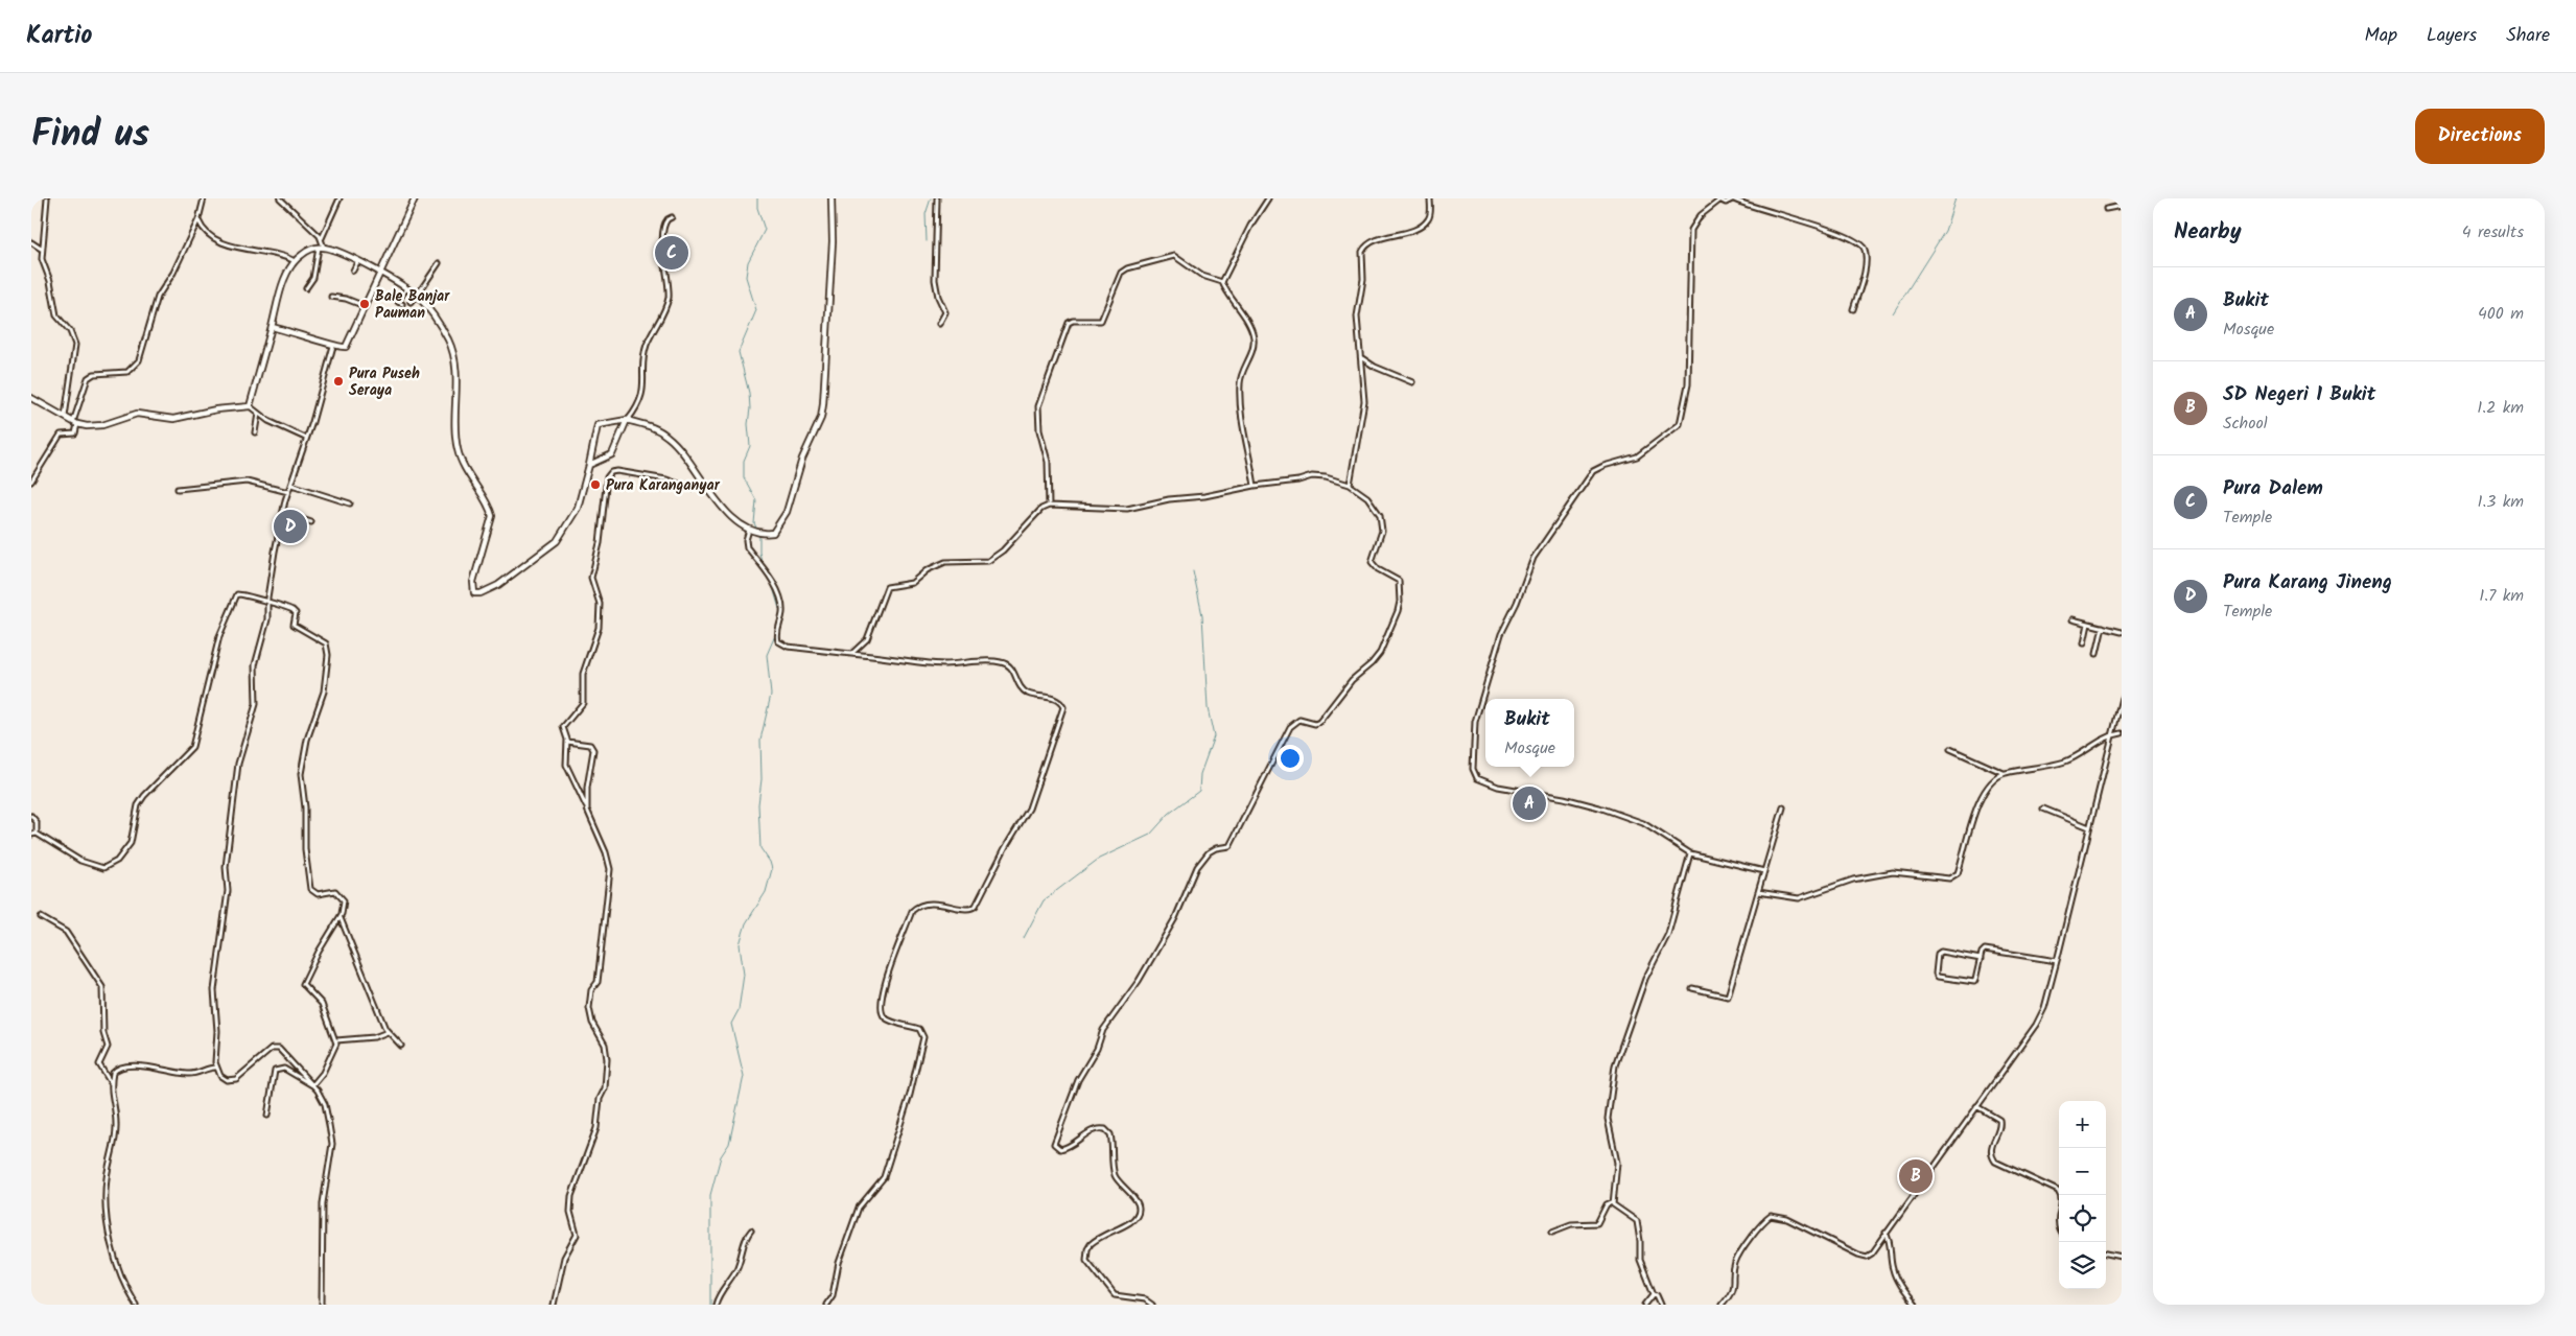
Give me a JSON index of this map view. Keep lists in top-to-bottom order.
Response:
{
  "places": ["Bale Banjar Pauman", "Pura Puseh Seraya", "Pura Karanganyar"],
  "page": {
    "header": "Kartio",
    "nav": ["Map", "Layers", "Share"],
    "title": "Find us",
    "buttons": "Directions",
    "heading": ["Nearby", "4 results"],
    "pins": [
      "C",
      "D",
      "A",
      "B"
    ],
    "list": [
      {
        "mark": "A",
        "name": "Bukit",
        "note": "Mosque",
        "value": "400 m"
      },
      {
        "mark": "B",
        "name": "SD Negeri 1 Bukit",
        "note": "School",
        "value": "1.2 km"
      },
      {
        "mark": "C",
        "name": "Pura Dalem",
        "note": "Temple",
        "value": "1.3 km"
      },
      {
        "mark": "D",
        "name": "Pura Karang Jineng",
        "note": "Temple",
        "value": "1.7 km"
      }
    ],
    "popup": ["Bukit", "Mosque"],
    "map_buttons": ["+", "−"]
  }
}
